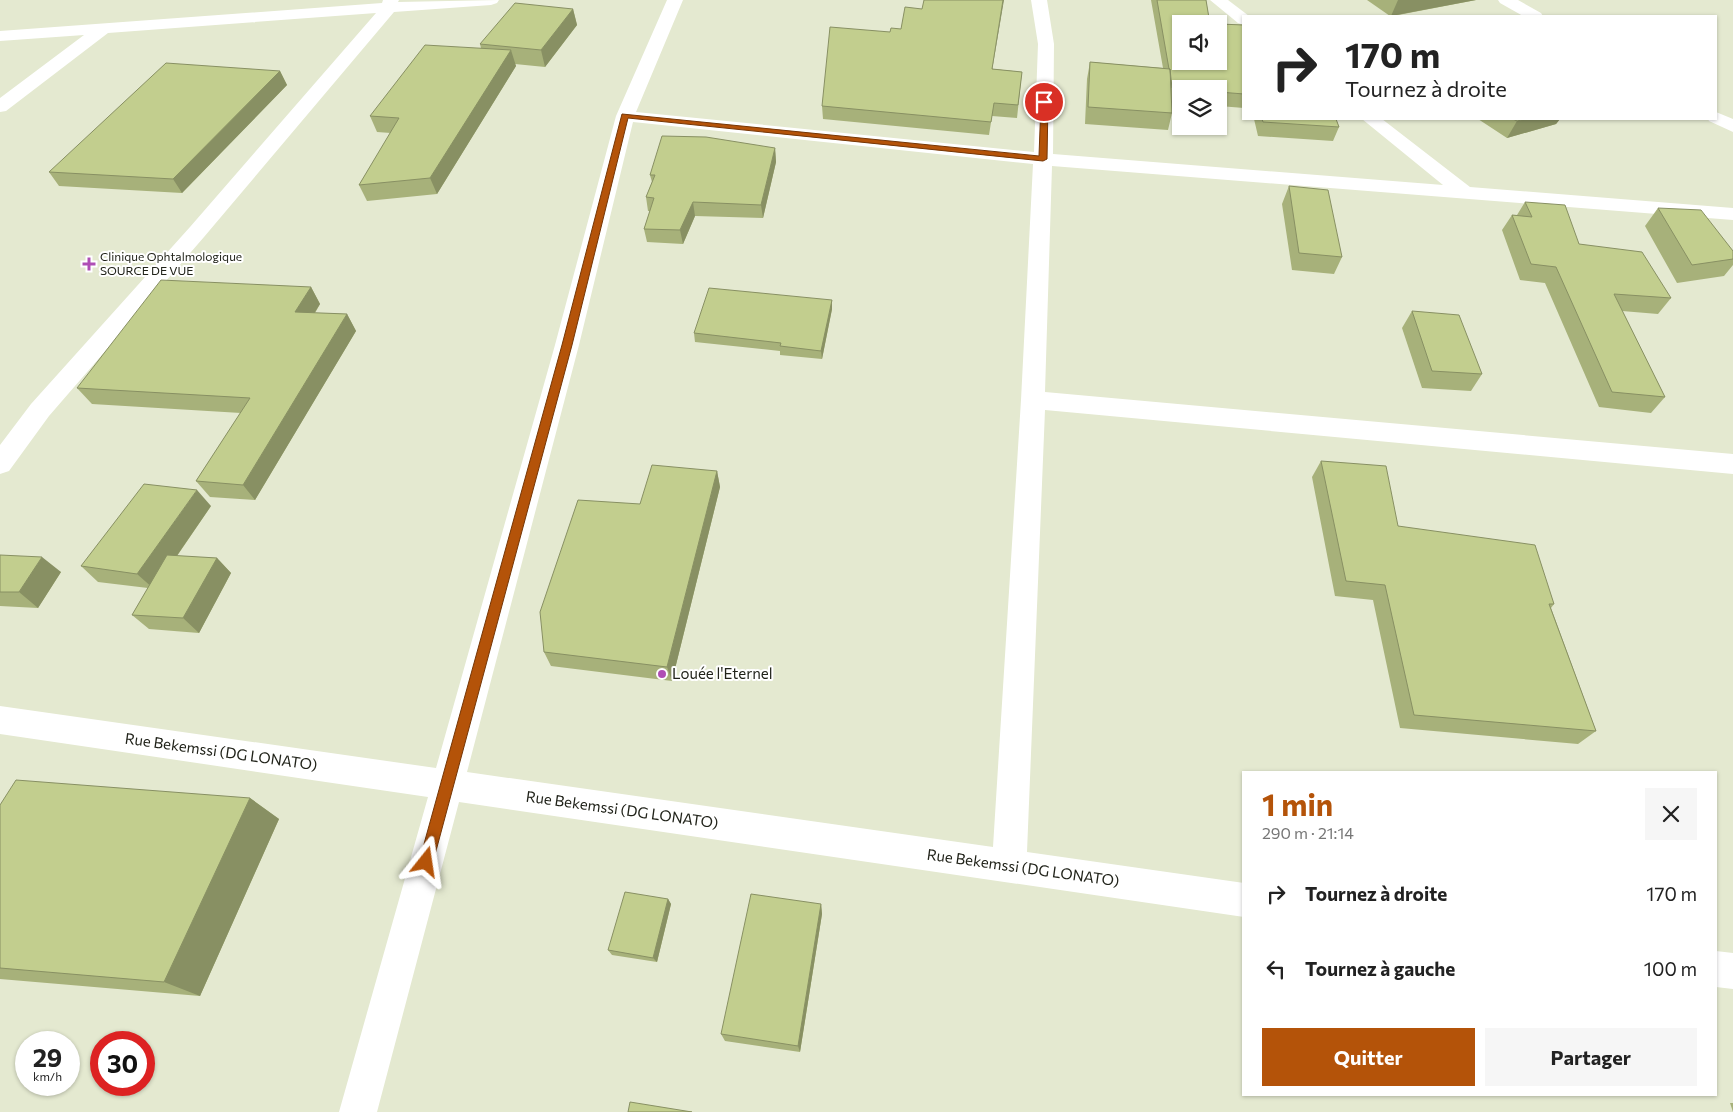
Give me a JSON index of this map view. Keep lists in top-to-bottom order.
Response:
{
  "streets": {
    "street": ["Rue Bekemssi (DG LONATO)"]
  },
  "places": {
    "health": ["Clinique Ophtalmologique SOURCE DE VUE"],
    "other": ["Louée l'Eternel"]
  },
  "page": {
    "turn": ["170 m", "Tournez à droite"],
    "heading": ["1 min", "290 m · 21:14"],
    "list": [
      {
        "name": "Tournez à droite",
        "value": "170 m"
      },
      {
        "name": "Tournez à gauche",
        "value": "100 m"
      }
    ],
    "buttons": ["Quitter", "Partager"],
    "speed": "29 km/h",
    "limit": "30"
  }
}
